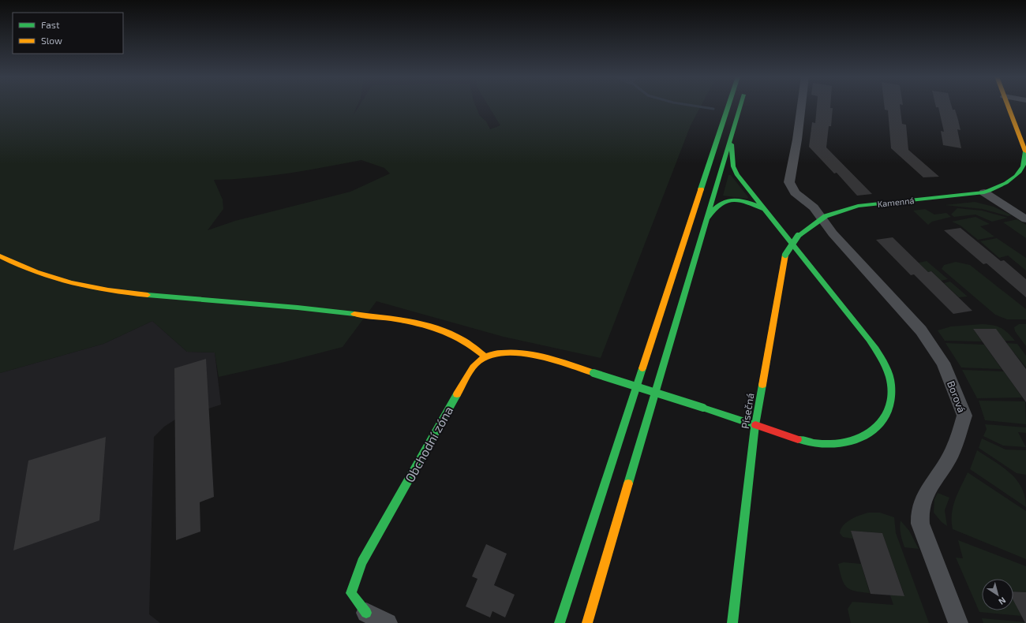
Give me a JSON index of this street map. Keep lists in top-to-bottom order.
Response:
{
  "streets": {
    "main road": ["Kamenná", "Písečná", "Obchodní zóna"],
    "street": ["Borová"]
  },
  "crossings": [
    ["Kamenná", "Borová"],
    ["Kamenná", "Písečná"],
    ["Borová", "Písečná"],
    ["Písečná", "Obchodní zóna"]
  ],
  "legend": ["Fast", "Slow"],
  "north": "bottom right"
}
